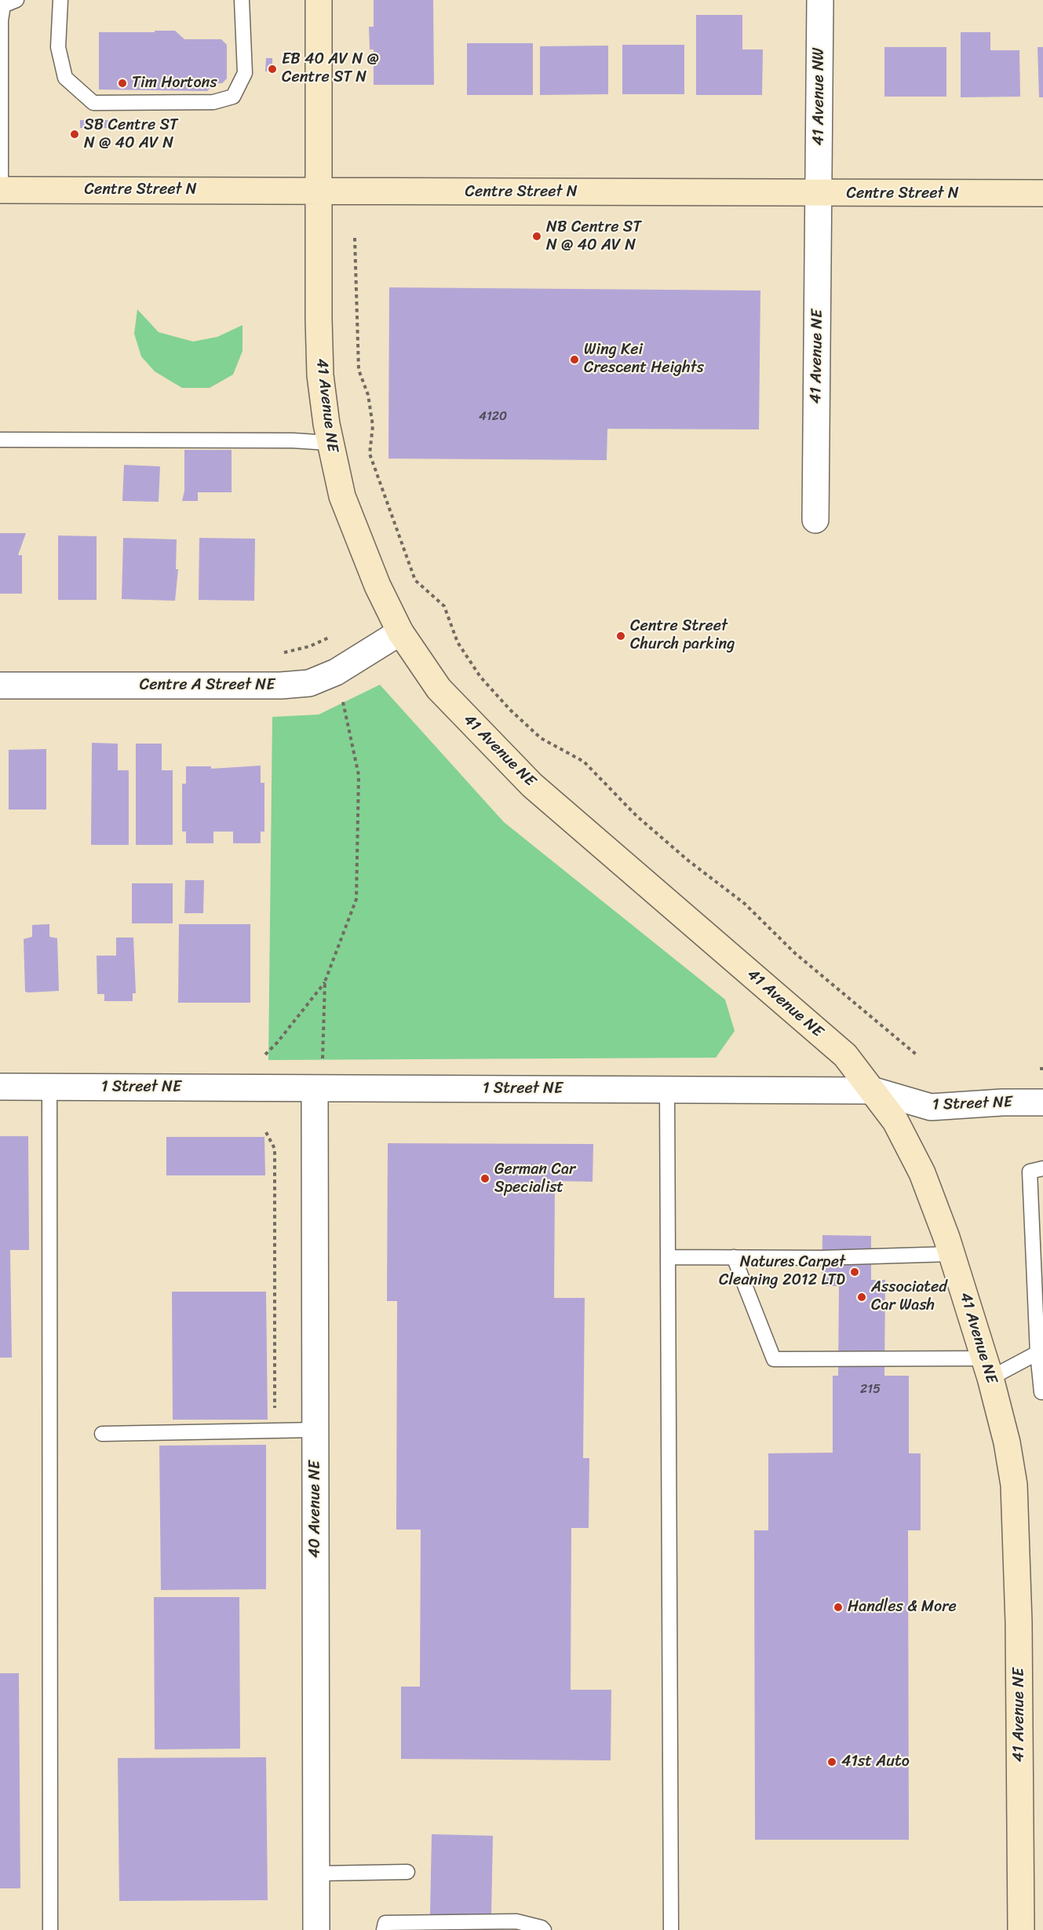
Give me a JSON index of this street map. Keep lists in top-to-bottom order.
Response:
{
  "streets": {
    "street": [
      "41 Avenue NW",
      "Centre Street N",
      "41 Avenue NE",
      "Centre A Street NE",
      "1 Street NE",
      "40 Avenue NE"
    ]
  },
  "crossings": [
    ["41 Avenue NW", "Centre Street N"],
    ["41 Avenue NW", "41 Avenue NE"],
    ["Centre Street N", "41 Avenue NE"],
    ["41 Avenue NE", "Centre A Street NE"],
    ["41 Avenue NE", "1 Street NE"],
    ["1 Street NE", "40 Avenue NE"]
  ],
  "places": [
    "EB 40 AV N @ Centre ST N",
    "Tim Hortons",
    "SB Centre ST N @ 40 AV N",
    "NB Centre ST N @ 40 AV N",
    "Wing Kei Crescent Heights",
    "Centre Street Church parking",
    "German Car Specialist",
    "Natures Carpet Cleaning 2012 LTD",
    "Associated Car Wash",
    "Handles & More",
    "41st Auto"
  ],
  "house_numbers": ["4120", "215"]
}
